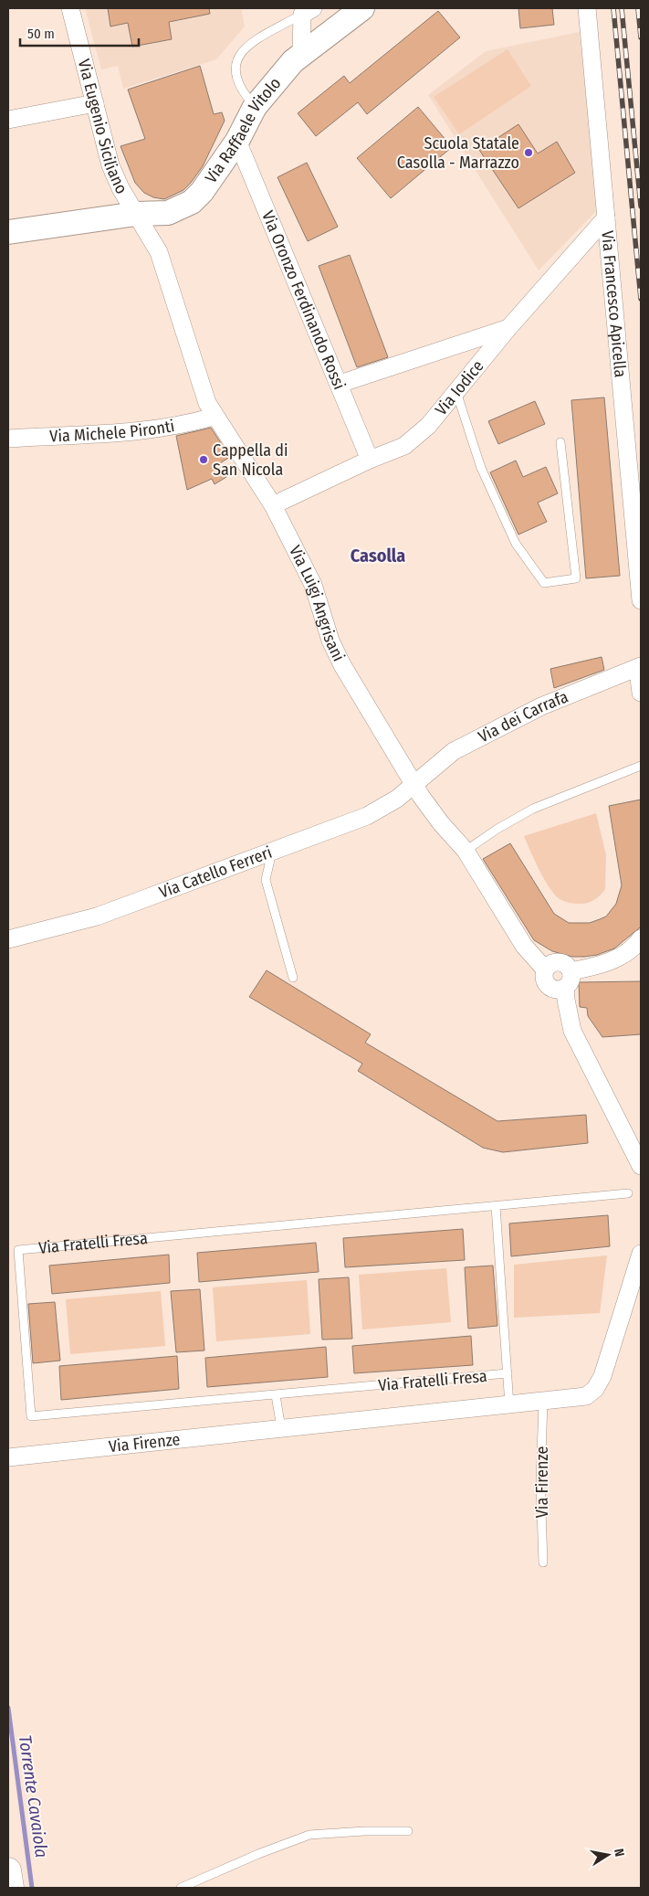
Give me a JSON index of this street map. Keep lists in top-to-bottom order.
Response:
{
  "streets": {
    "main road": ["Via Raffaele Vitolo"],
    "street": [
      "Via Eugenio Siciliano",
      "Via Oronzo Ferdinando Rossi",
      "Via Francesco Apicella",
      "Via Iodice",
      "Via Michele Pironti",
      "Via Luigi Angrisani",
      "Via dei Carrafa",
      "Via Catello Ferreri",
      "Via Firenze"
    ],
    "lane": ["Via Fratelli Fresa"]
  },
  "crossings": [
    ["Via Eugenio Siciliano", "Via Raffaele Vitolo"],
    ["Via Eugenio Siciliano", "Via Luigi Angrisani"],
    ["Via Raffaele Vitolo", "Via Oronzo Ferdinando Rossi"],
    ["Via Raffaele Vitolo", "Via Luigi Angrisani"],
    ["Via Oronzo Ferdinando Rossi", "Via Iodice"],
    ["Via Francesco Apicella", "Via Iodice"],
    ["Via Iodice", "Via Luigi Angrisani"],
    ["Via Michele Pironti", "Via Luigi Angrisani"],
    ["Via Luigi Angrisani", "Via dei Carrafa"],
    ["Via Luigi Angrisani", "Via Catello Ferreri"],
    ["Via dei Carrafa", "Via Catello Ferreri"],
    ["Via Fratelli Fresa", "Via Firenze"]
  ],
  "districts": ["Casolla"],
  "water": ["Torrente Cavaiola"],
  "places": ["Scuola Statale Casolla - Marrazzo", "Cappella di San Nicola"],
  "scale_bar": "50 m",
  "north": "right"
}
